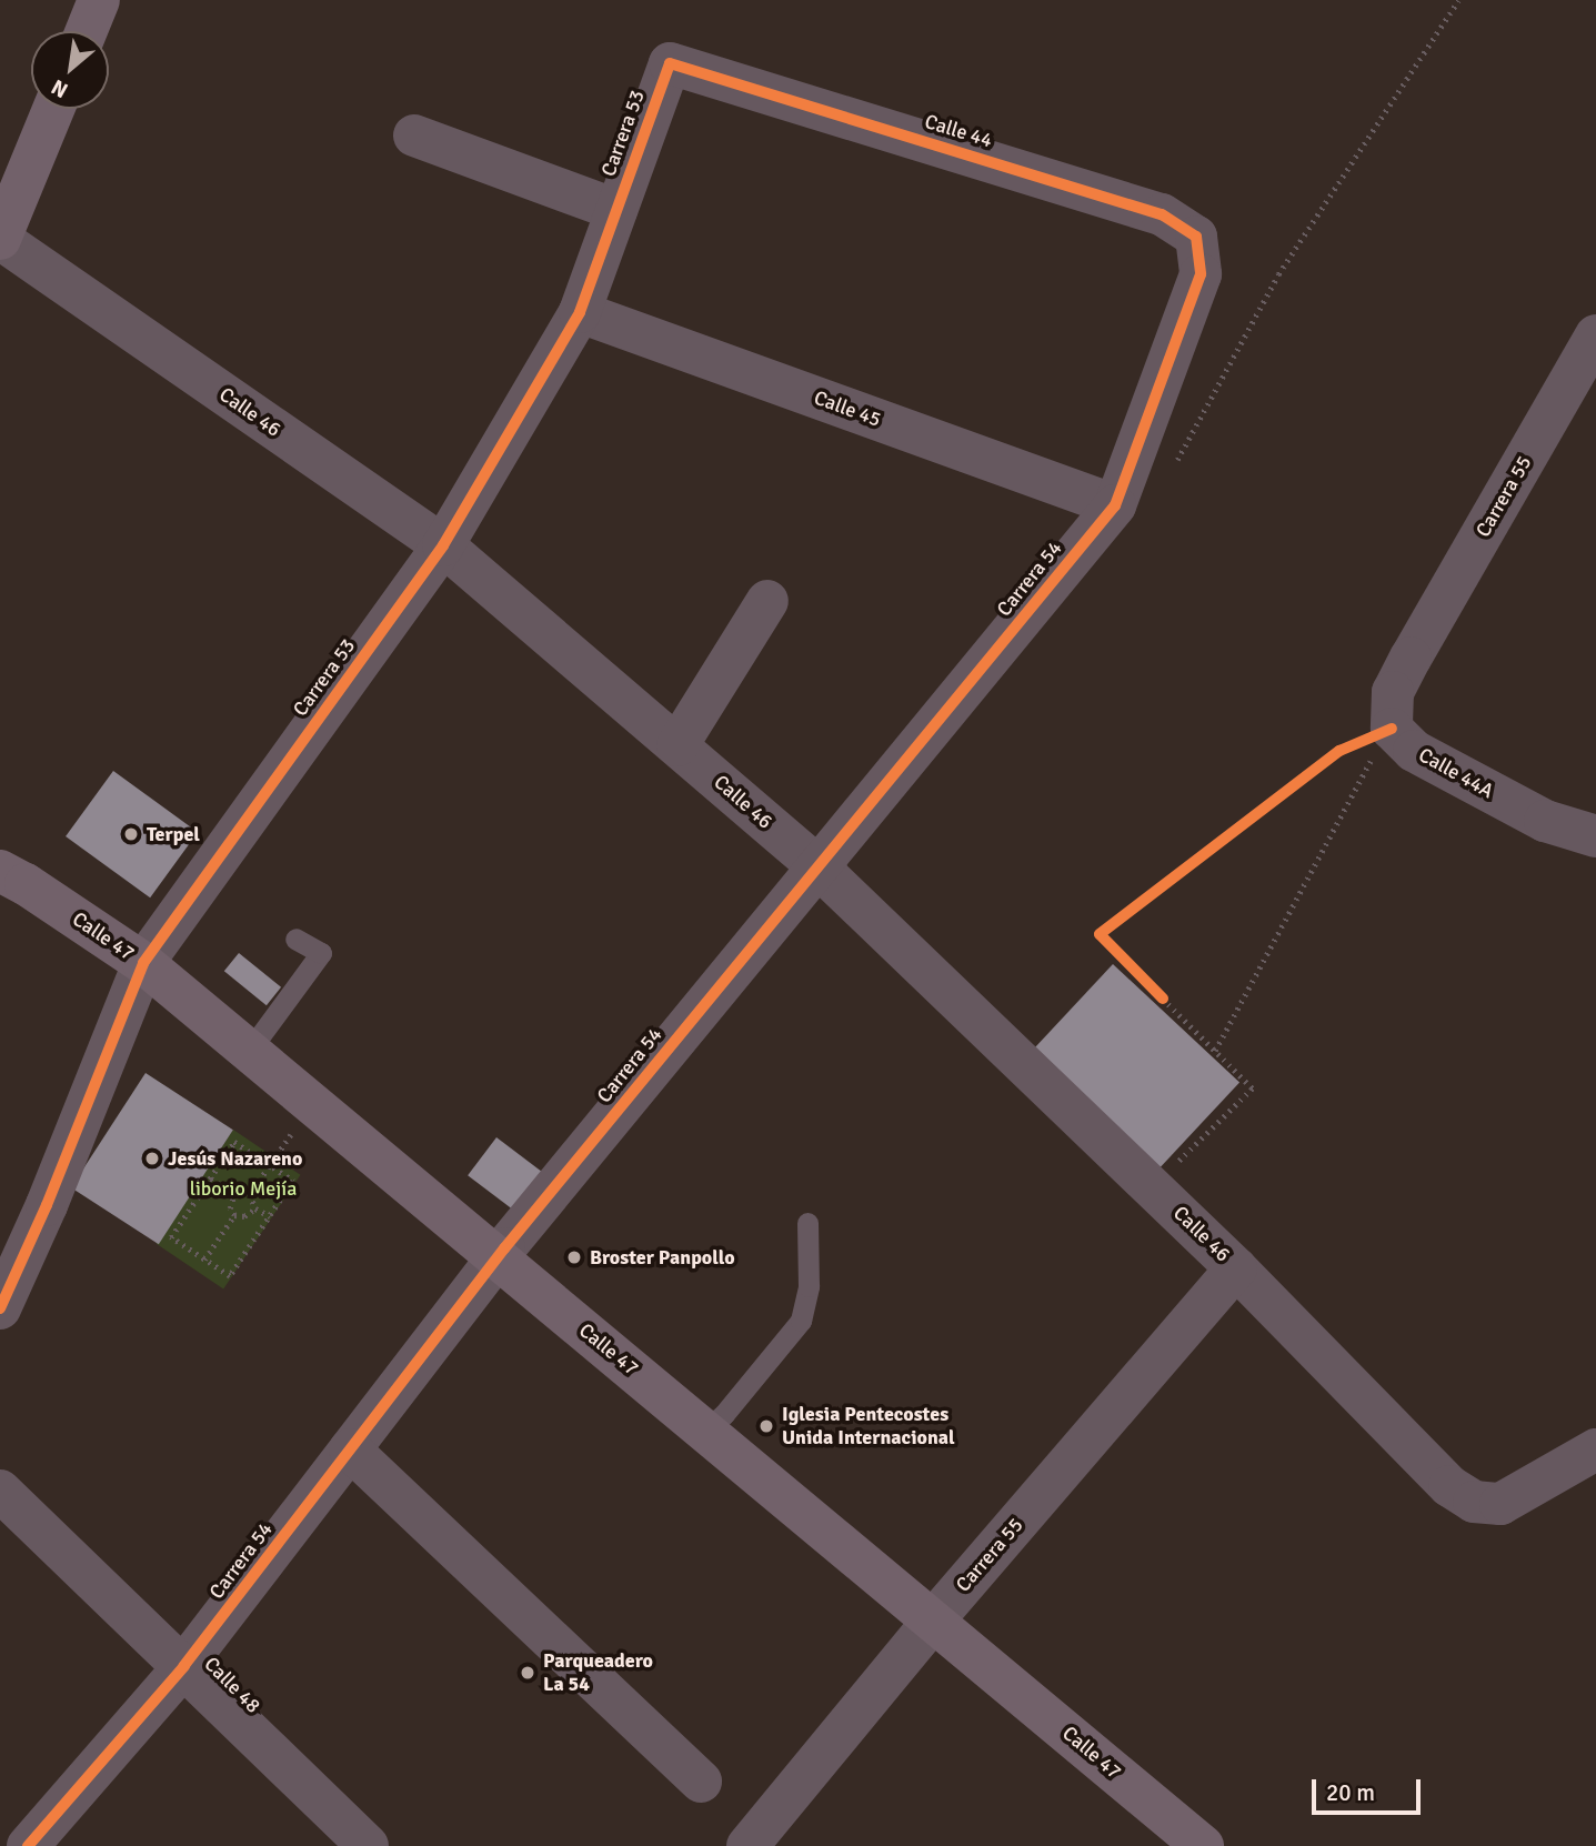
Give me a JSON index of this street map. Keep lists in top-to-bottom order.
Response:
{
  "streets": {
    "main road": ["Calle 47"],
    "street": [
      "Calle 44",
      "Carrera 53",
      "Calle 45",
      "Calle 46",
      "Carrera 55",
      "Carrera 54",
      "Calle 44A",
      "Calle 48"
    ]
  },
  "crossings": [
    ["Calle 44", "Carrera 53"],
    ["Calle 44", "Carrera 54"],
    ["Carrera 53", "Calle 45"],
    ["Carrera 53", "Calle 46"],
    ["Carrera 53", "Calle 47"],
    ["Calle 45", "Carrera 54"],
    ["Calle 46", "Carrera 55"],
    ["Calle 46", "Carrera 54"],
    ["Carrera 55", "Calle 44A"],
    ["Carrera 55", "Calle 47"],
    ["Carrera 54", "Calle 47"],
    ["Carrera 54", "Calle 48"]
  ],
  "parks": ["liborio Mejía"],
  "places": [
    "Terpel",
    "Jesús Nazareno",
    "Broster Panpollo",
    "Iglesia Pentecostes Unida Internacional",
    "Parqueadero La 54"
  ],
  "scale_bar": "20 m",
  "north": "bottom left"
}
